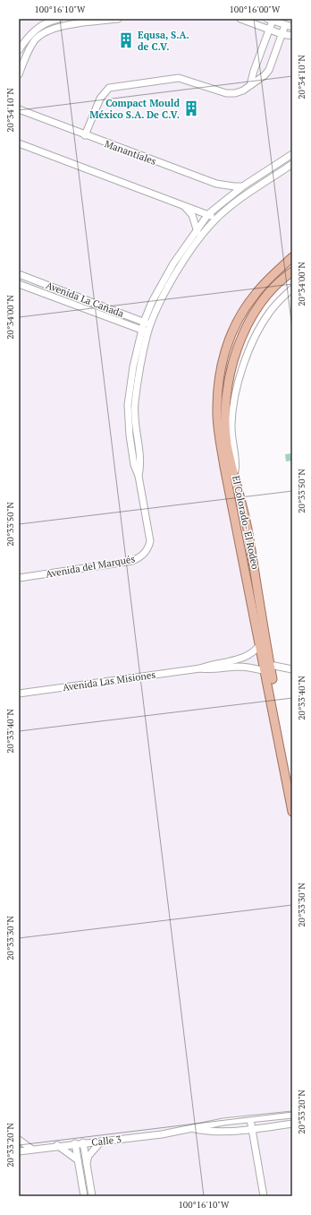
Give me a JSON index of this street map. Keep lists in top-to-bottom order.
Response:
{
  "streets": {
    "main road": ["El Colorado- El Rodeo"],
    "street": [
      "Manantiales",
      "Avenida La Cañada",
      "Avenida del Marqués",
      "Avenida Las Misiones",
      "Calle 3"
    ]
  },
  "crossings": [
    ["Manantiales", "Avenida del Marqués"],
    ["Avenida La Cañada", "Avenida del Marqués"],
    ["El Colorado- El Rodeo", "Avenida Las Misiones"]
  ],
  "places": {
    "building": ["Equsa, S.A. de C.V.", "Compact Mould México S.A. De C.V."]
  },
  "coordinates": [
    "100°16'10\"W",
    "100°16'00\"W",
    "20°34'10\"N",
    "20°34'00\"N",
    "20°33'50\"N",
    "20°33'40\"N",
    "20°33'30\"N",
    "20°33'20\"N"
  ]
}
